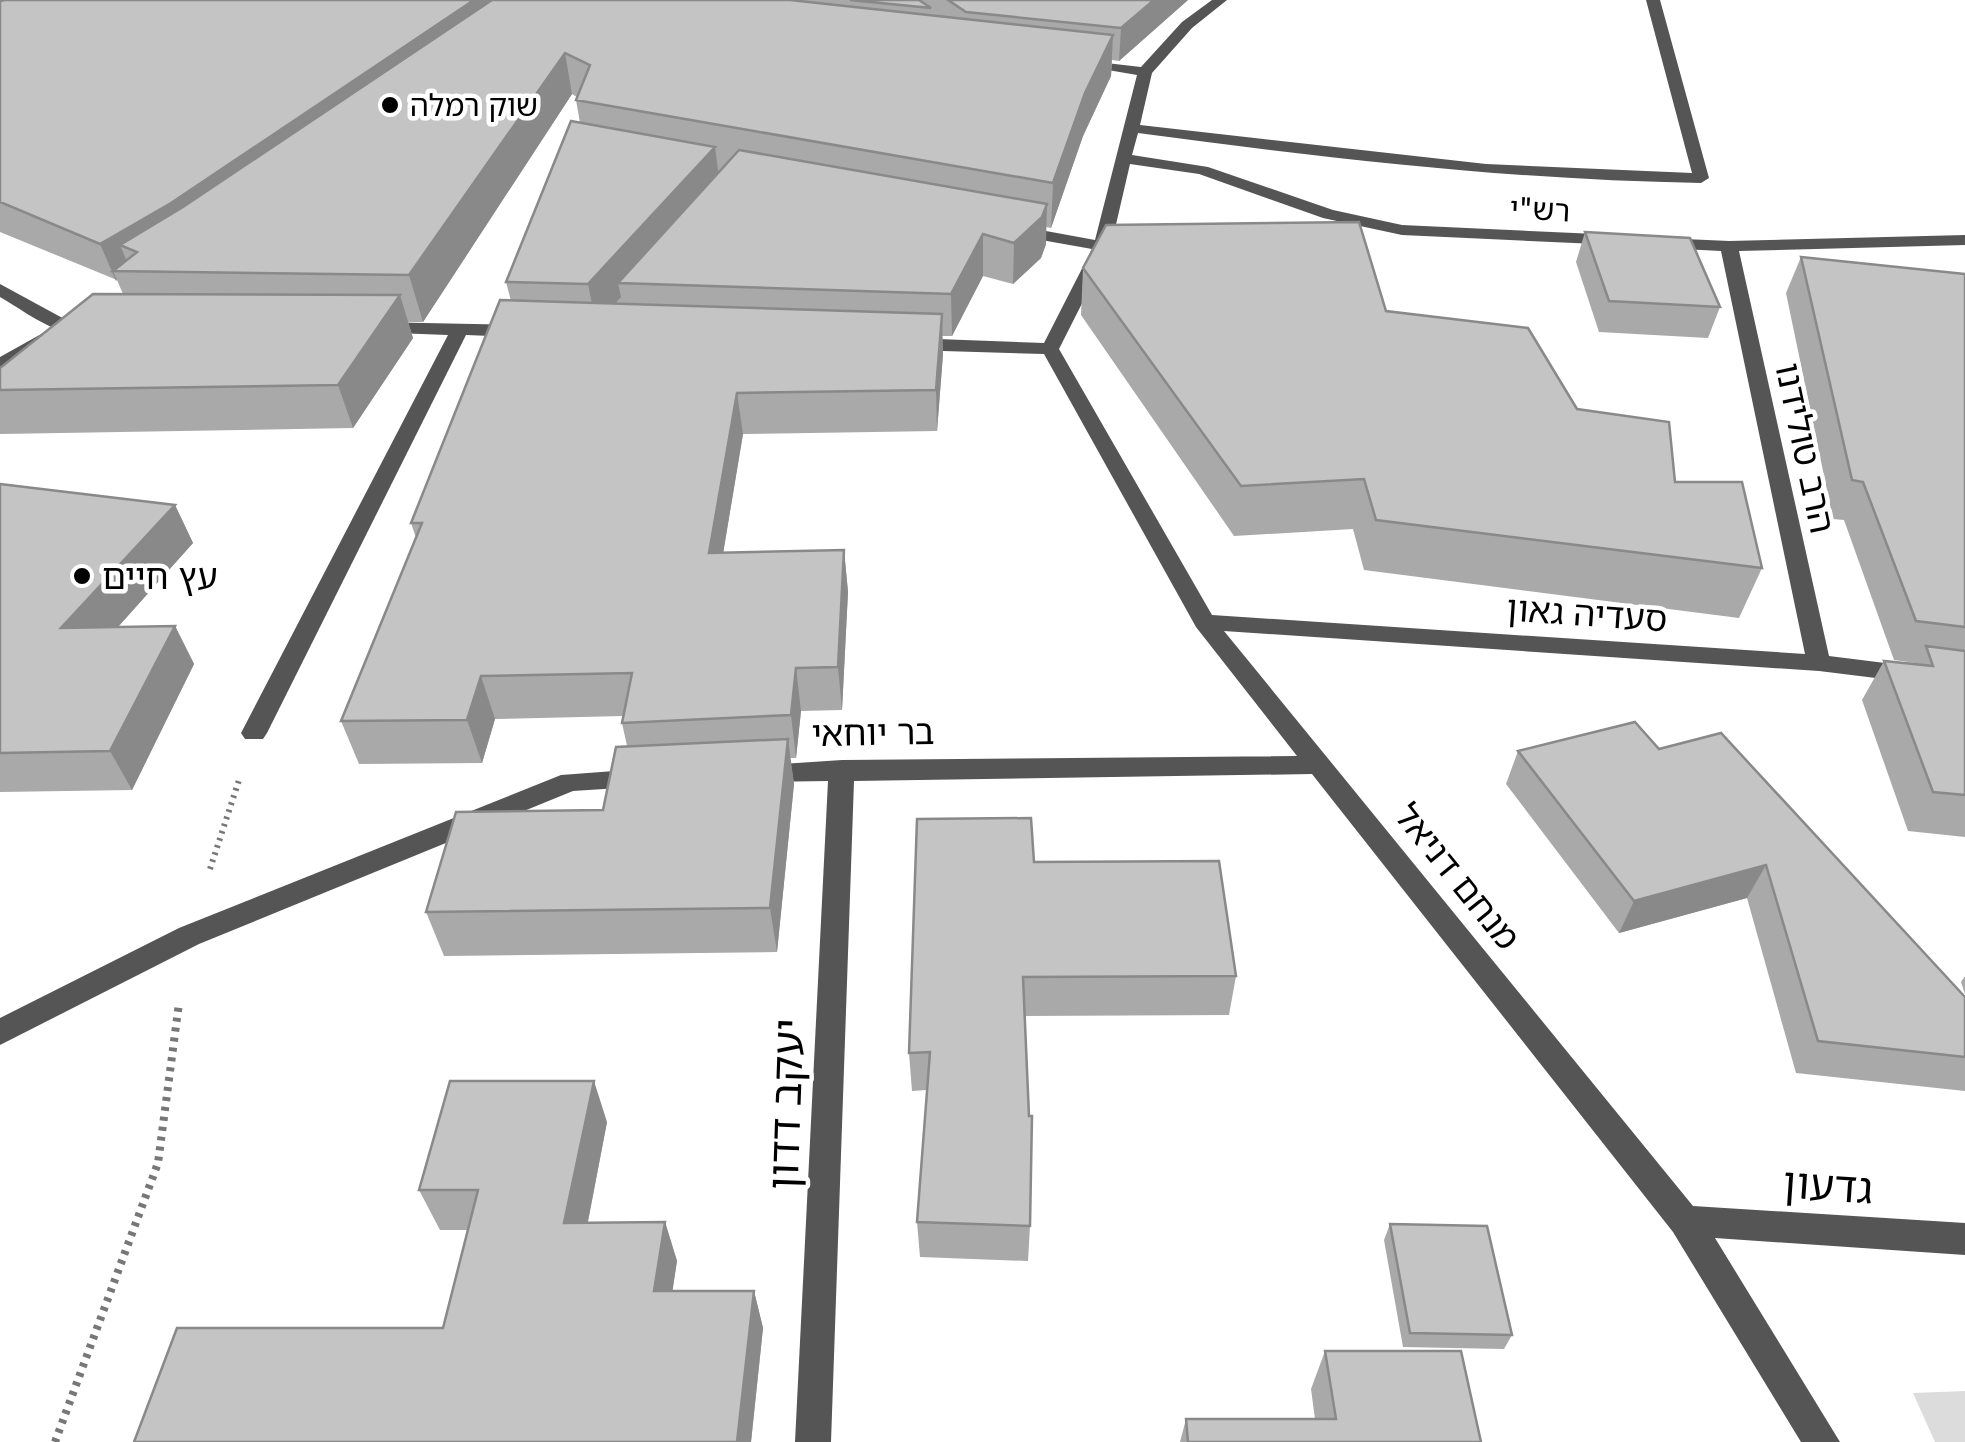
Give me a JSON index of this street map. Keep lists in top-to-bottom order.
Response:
{
  "streets": {
    "street": [
      "רש\"י",
      "הרב טולידנו",
      "סעדיה גאון",
      "בר יוחאי",
      "מנחם דניאל",
      "יעקב דדון",
      "גדעון"
    ]
  },
  "crossings": [
    ["הרב טולידנו", "סעדיה גאון"],
    ["סעדיה גאון", "מנחם דניאל"],
    ["בר יוחאי", "מנחם דניאל"],
    ["בר יוחאי", "יעקב דדון"],
    ["מנחם דניאל", "גדעון"]
  ],
  "places": ["שוק רמלה", "עץ חיים"]
}
